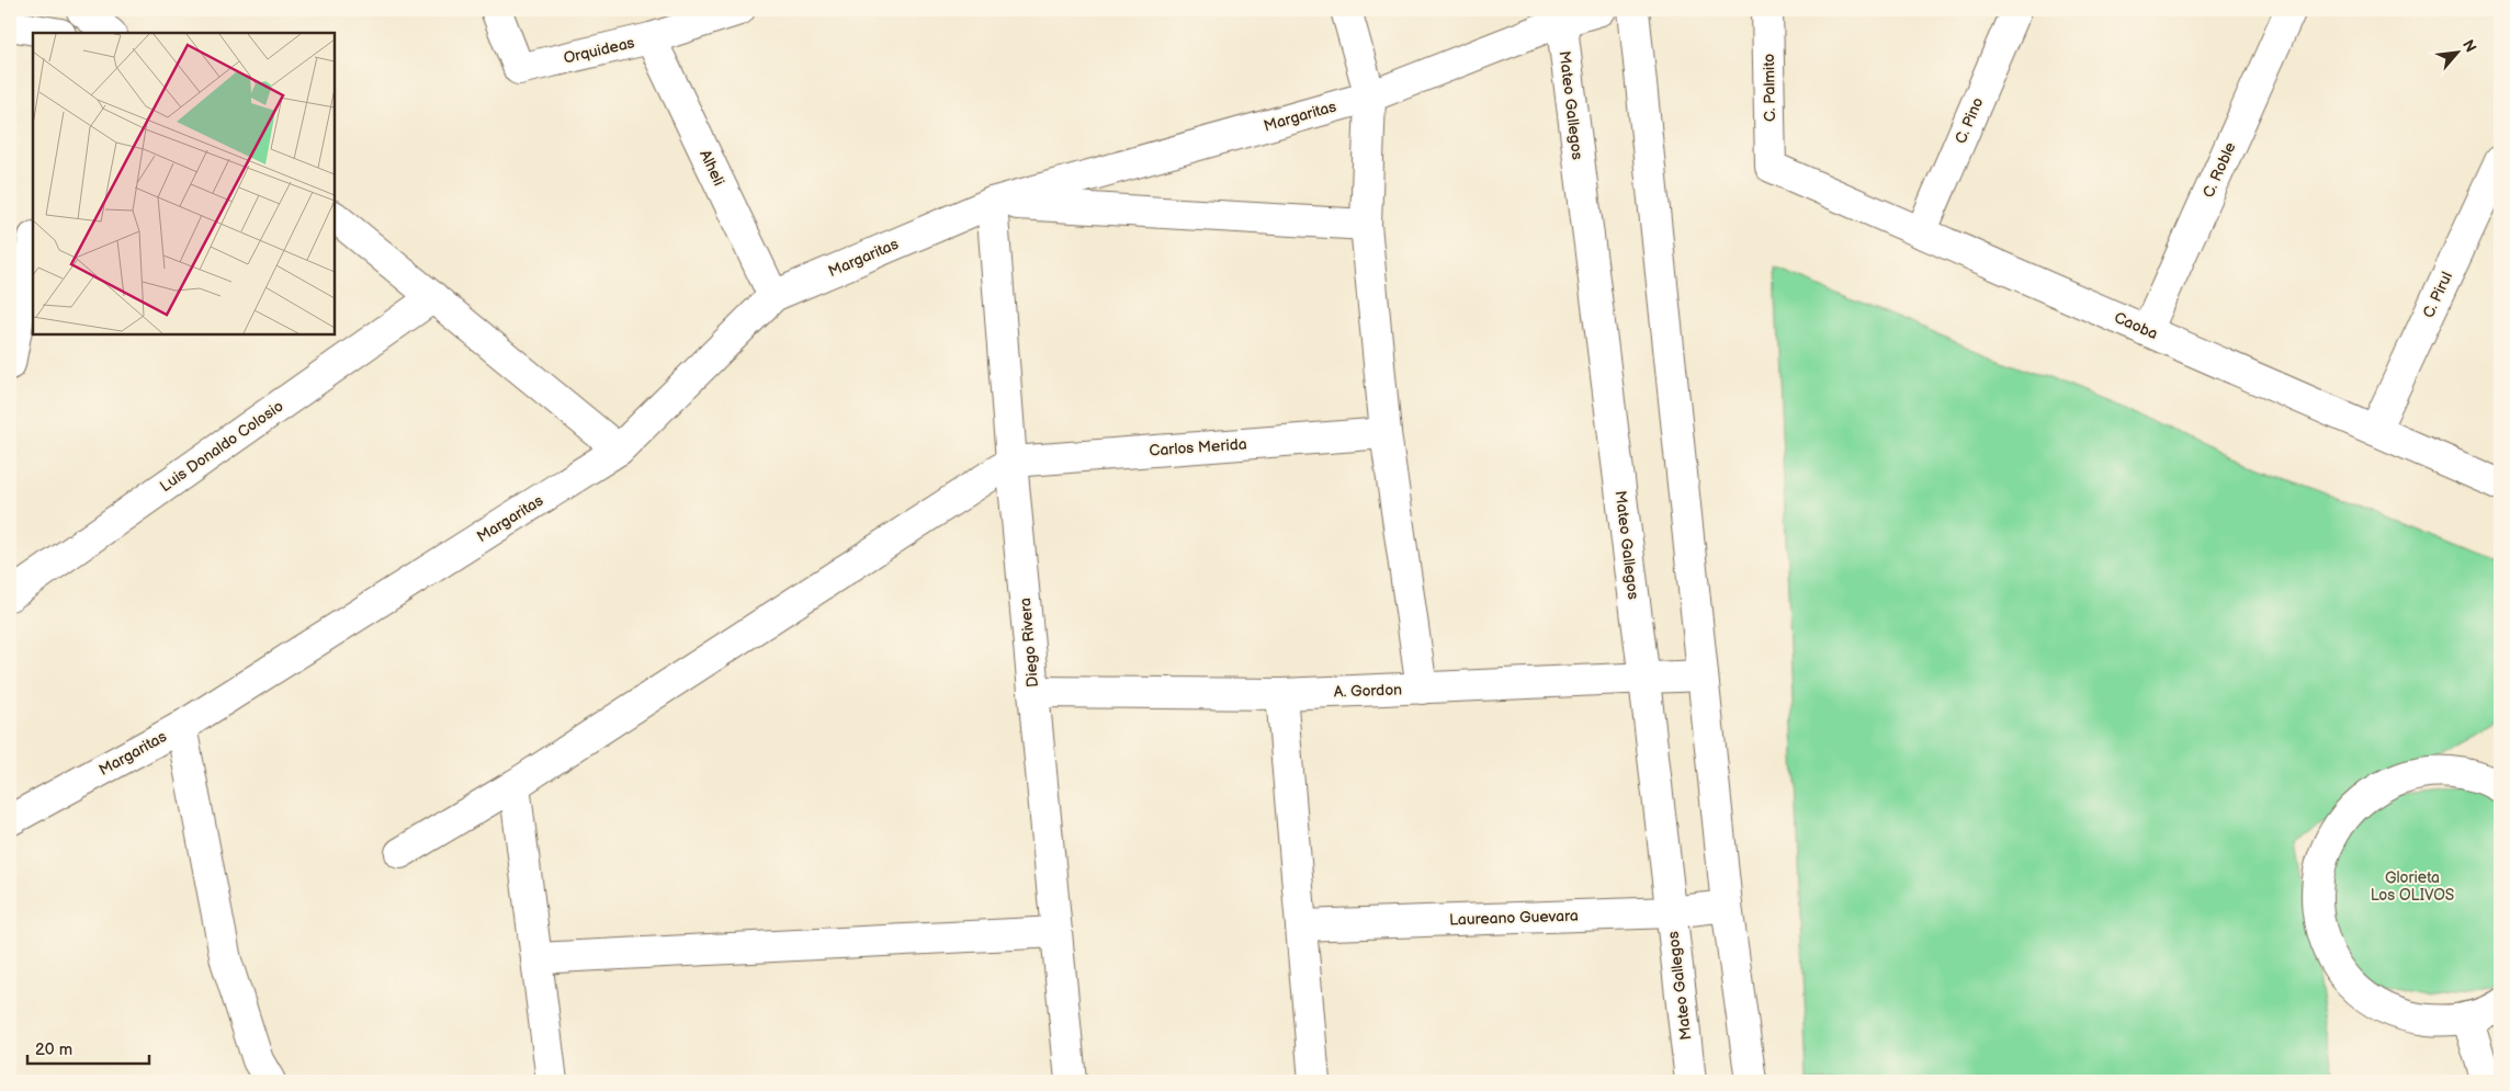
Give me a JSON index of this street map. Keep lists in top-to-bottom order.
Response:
{
  "streets": {
    "street": [
      "Orquideas",
      "C. Palmito",
      "Mateo Gallegos",
      "Margaritas",
      "C. Pino",
      "Alheli",
      "C. Roble",
      "C. Pirul",
      "Caoba",
      "Luis Donaldo Colosio",
      "Carlos Merida",
      "Diego Rivera",
      "A. Gordon",
      "Laureano Guevara"
    ]
  },
  "crossings": [
    ["Orquideas", "Alheli"],
    ["C. Palmito", "Caoba"],
    ["Mateo Gallegos", "Margaritas"],
    ["Mateo Gallegos", "A. Gordon"],
    ["Mateo Gallegos", "Laureano Guevara"],
    ["Margaritas", "Alheli"],
    ["Margaritas", "Diego Rivera"],
    ["C. Pino", "Caoba"],
    ["C. Roble", "Caoba"],
    ["C. Pirul", "Caoba"],
    ["Carlos Merida", "Diego Rivera"],
    ["Diego Rivera", "A. Gordon"]
  ],
  "parks": ["Glorieta Los OLIVOS"],
  "scale_bar": "20 m",
  "north": "top right"
}
